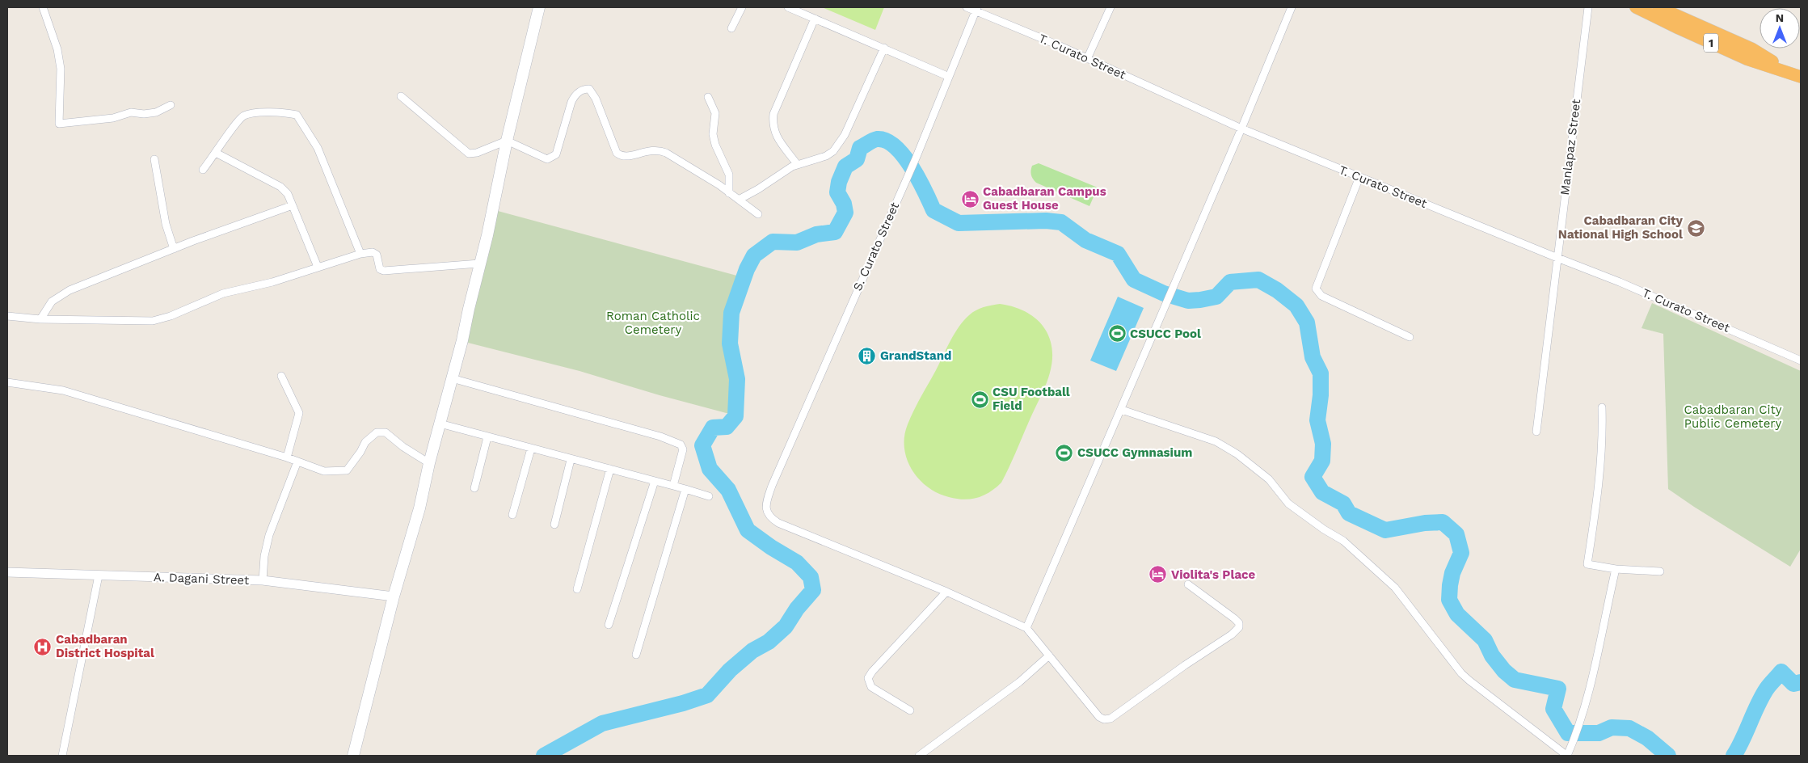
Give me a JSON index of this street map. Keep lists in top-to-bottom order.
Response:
{
  "streets": {
    "highway": ["1"],
    "street": [
      "T. Curato Street",
      "Manlapaz Street",
      "S. Curato Street",
      "A. Dagani Street"
    ]
  },
  "crossings": [
    ["T. Curato Street", "Manlapaz Street"],
    ["T. Curato Street", "S. Curato Street"]
  ],
  "parks": ["Roman Catholic Cemetery", "Cabadbaran City Public Cemetery"],
  "places": {
    "hotel": ["Cabadbaran Campus Guest House", "Violita's Place"],
    "school or university": ["Cabadbaran City National High School"],
    "sports": ["CSUCC Pool", "CSU Football Field", "CSUCC Gymnasium"],
    "building": ["GrandStand"],
    "hospital": ["Cabadbaran District Hospital"]
  },
  "north": "top"
}
